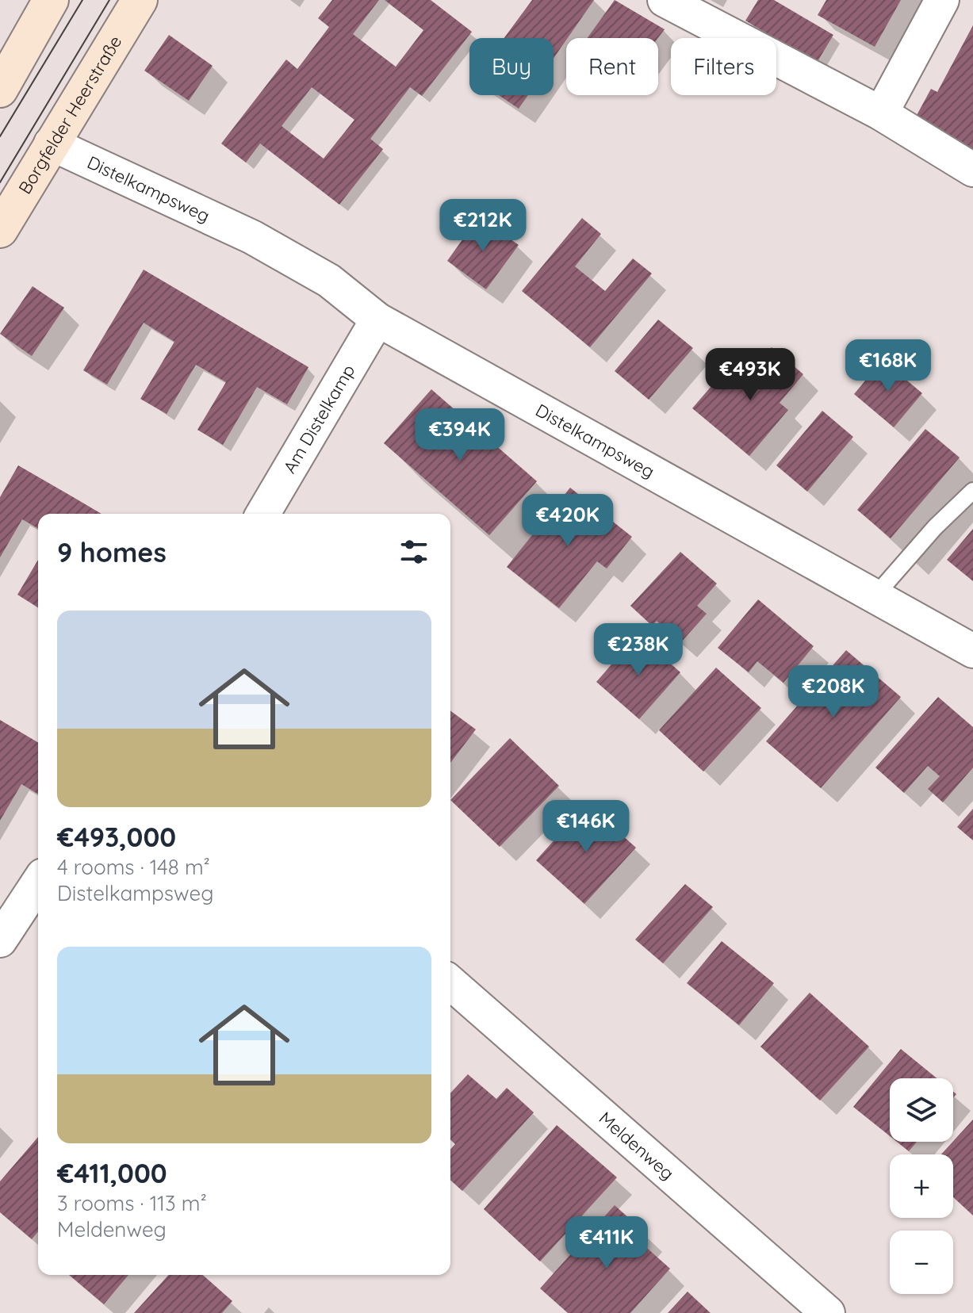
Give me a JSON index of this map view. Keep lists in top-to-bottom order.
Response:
{
  "streets": {
    "main road": ["Borgfelder Heerstraße"],
    "street": ["Distelkampsweg", "Am Distelkamp", "Meldenweg"]
  },
  "crossings": [
    ["Borgfelder Heerstraße", "Distelkampsweg"],
    ["Distelkampsweg", "Am Distelkamp"]
  ],
  "page": {
    "chip": ["Buy", "Rent", "Filters"],
    "price": [
      "€212K",
      "€168K",
      "€493K",
      "€394K",
      "€420K",
      "€238K",
      "€208K",
      "€146K",
      "€411K"
    ],
    "heading": "9 homes",
    "list": [
      {
        "name": "€493,000",
        "note": "4 rooms · 148 m² · Distelkampsweg"
      },
      {
        "name": "€411,000",
        "note": "3 rooms · 113 m² · Meldenweg"
      }
    ],
    "map_buttons": ["+", "−"]
  }
}
